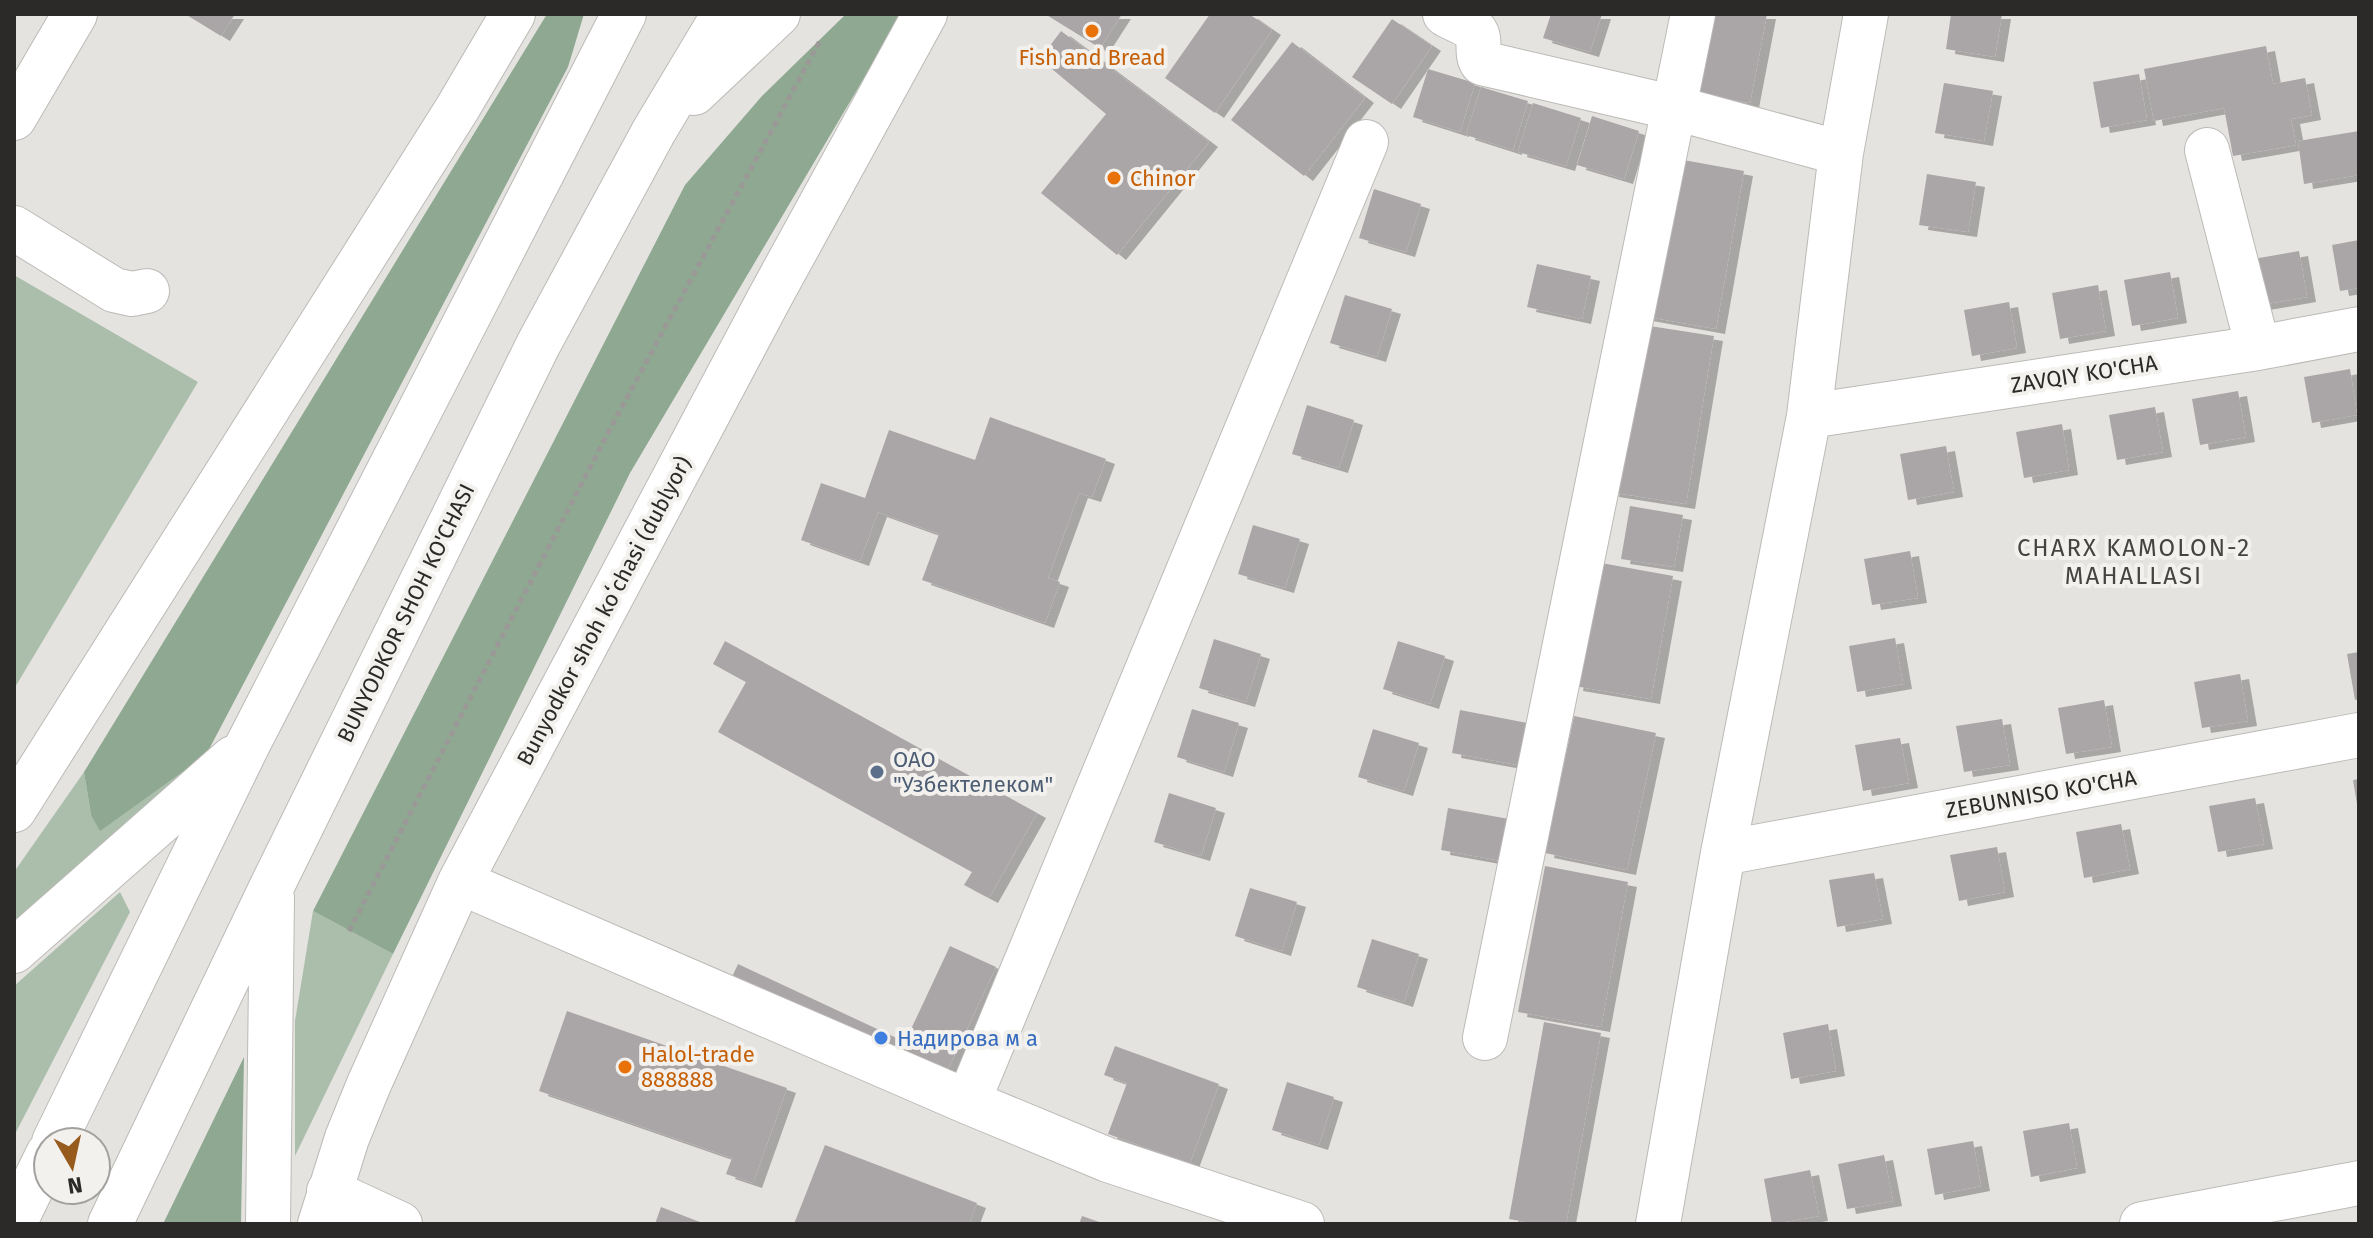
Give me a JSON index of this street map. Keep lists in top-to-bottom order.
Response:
{
  "streets": {
    "street": [
      "ZAVQIY KO'CHA",
      "Bunyodkor shoh koʻchasi (dublyor)",
      "BUNYODKOR SHOH KO'CHASI",
      "ZEBUNNISO KO'CHA"
    ]
  },
  "districts": ["CHARX KAMOLON-2 MAHALLASI"],
  "places": [
    "Fish and Bread",
    "Chinor",
    "ОАО \"Узбектелеком\"",
    "Надирова м а",
    "Halol-trade 888888"
  ],
  "north": "bottom"
}
